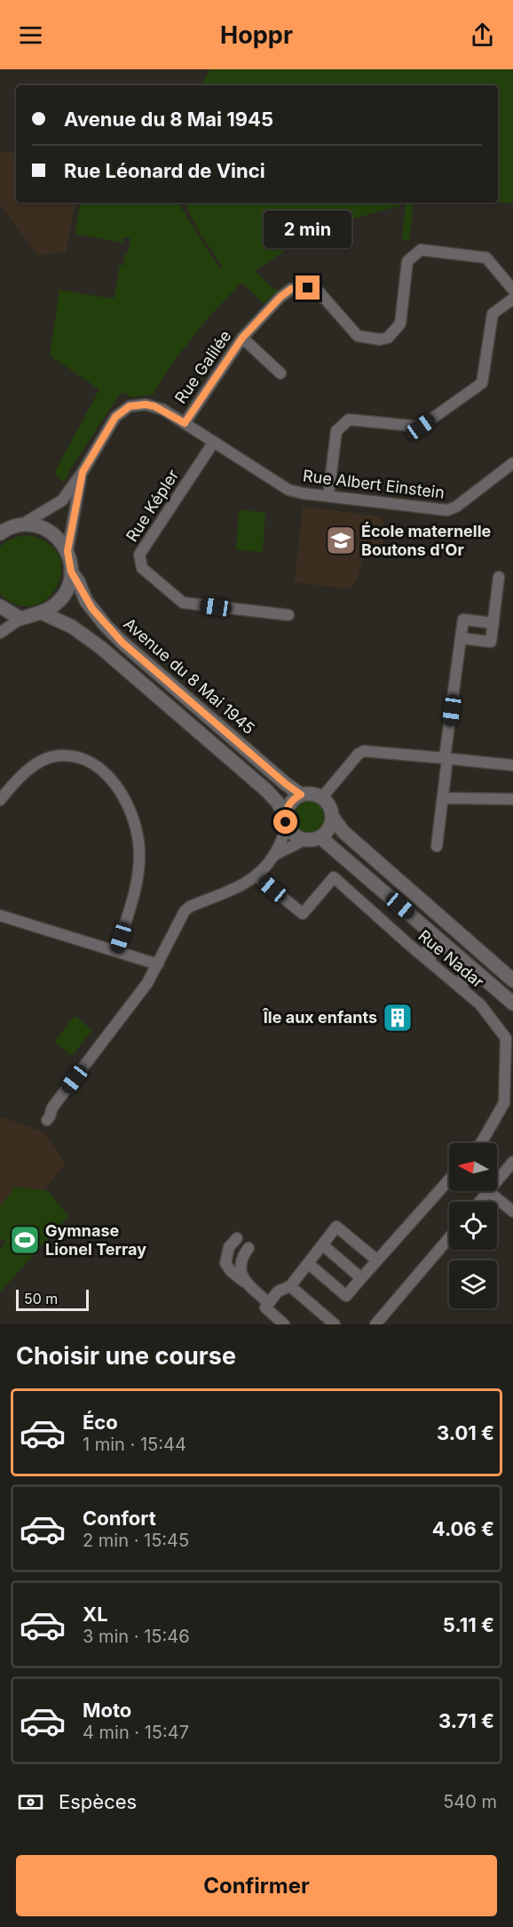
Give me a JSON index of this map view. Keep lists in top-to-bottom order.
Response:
{
  "streets": {
    "street": [
      "Rue Galilée",
      "Rue Albert Einstein",
      "Rue Képler",
      "Avenue du 8 Mai 1945",
      "Rue Nadar"
    ]
  },
  "crossings": [
    ["Rue Galilée", "Rue Albert Einstein"],
    ["Rue Albert Einstein", "Rue Képler"]
  ],
  "places": {
    "school or university": ["École maternelle Boutons d'Or"],
    "building": ["Île aux enfants"],
    "sports": ["Gymnase Lionel Terray"]
  },
  "scale_bar": "50 m",
  "north": "left",
  "page": {
    "header": "Hoppr",
    "banner": ["Avenue du 8 Mai 1945", "Rue Léonard de Vinci"],
    "bubble": "2 min",
    "scale": "50 m",
    "heading": "Choisir une course",
    "list": [
      {
        "name": "Éco",
        "note": "1 min · 15:44",
        "value": "3.01 €"
      },
      {
        "name": "Confort",
        "note": "2 min · 15:45",
        "value": "4.06 €"
      },
      {
        "name": "XL",
        "note": "3 min · 15:46",
        "value": "5.11 €"
      },
      {
        "name": "Moto",
        "note": "4 min · 15:47",
        "value": "3.71 €"
      }
    ],
    "pay": ["Espèces", "540 m"],
    "buttons": "Confirmer"
  }
}
